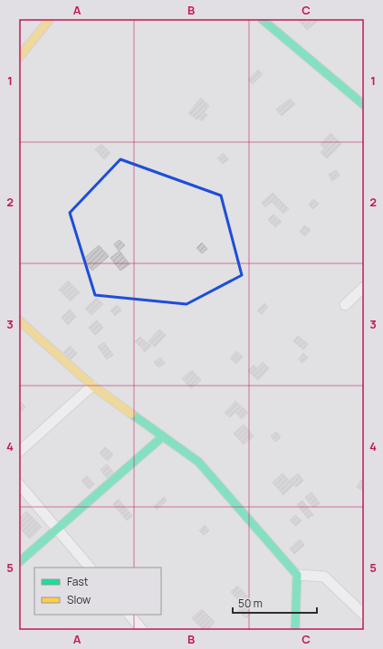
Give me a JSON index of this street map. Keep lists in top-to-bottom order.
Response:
{
  "legend": ["Fast", "Slow"],
  "scale_bar": "50 m",
  "grid": {
    "columns": ["A", "B", "C"],
    "rows": [
      "1",
      "2",
      "3",
      "4",
      "5"
    ]
  }
}
